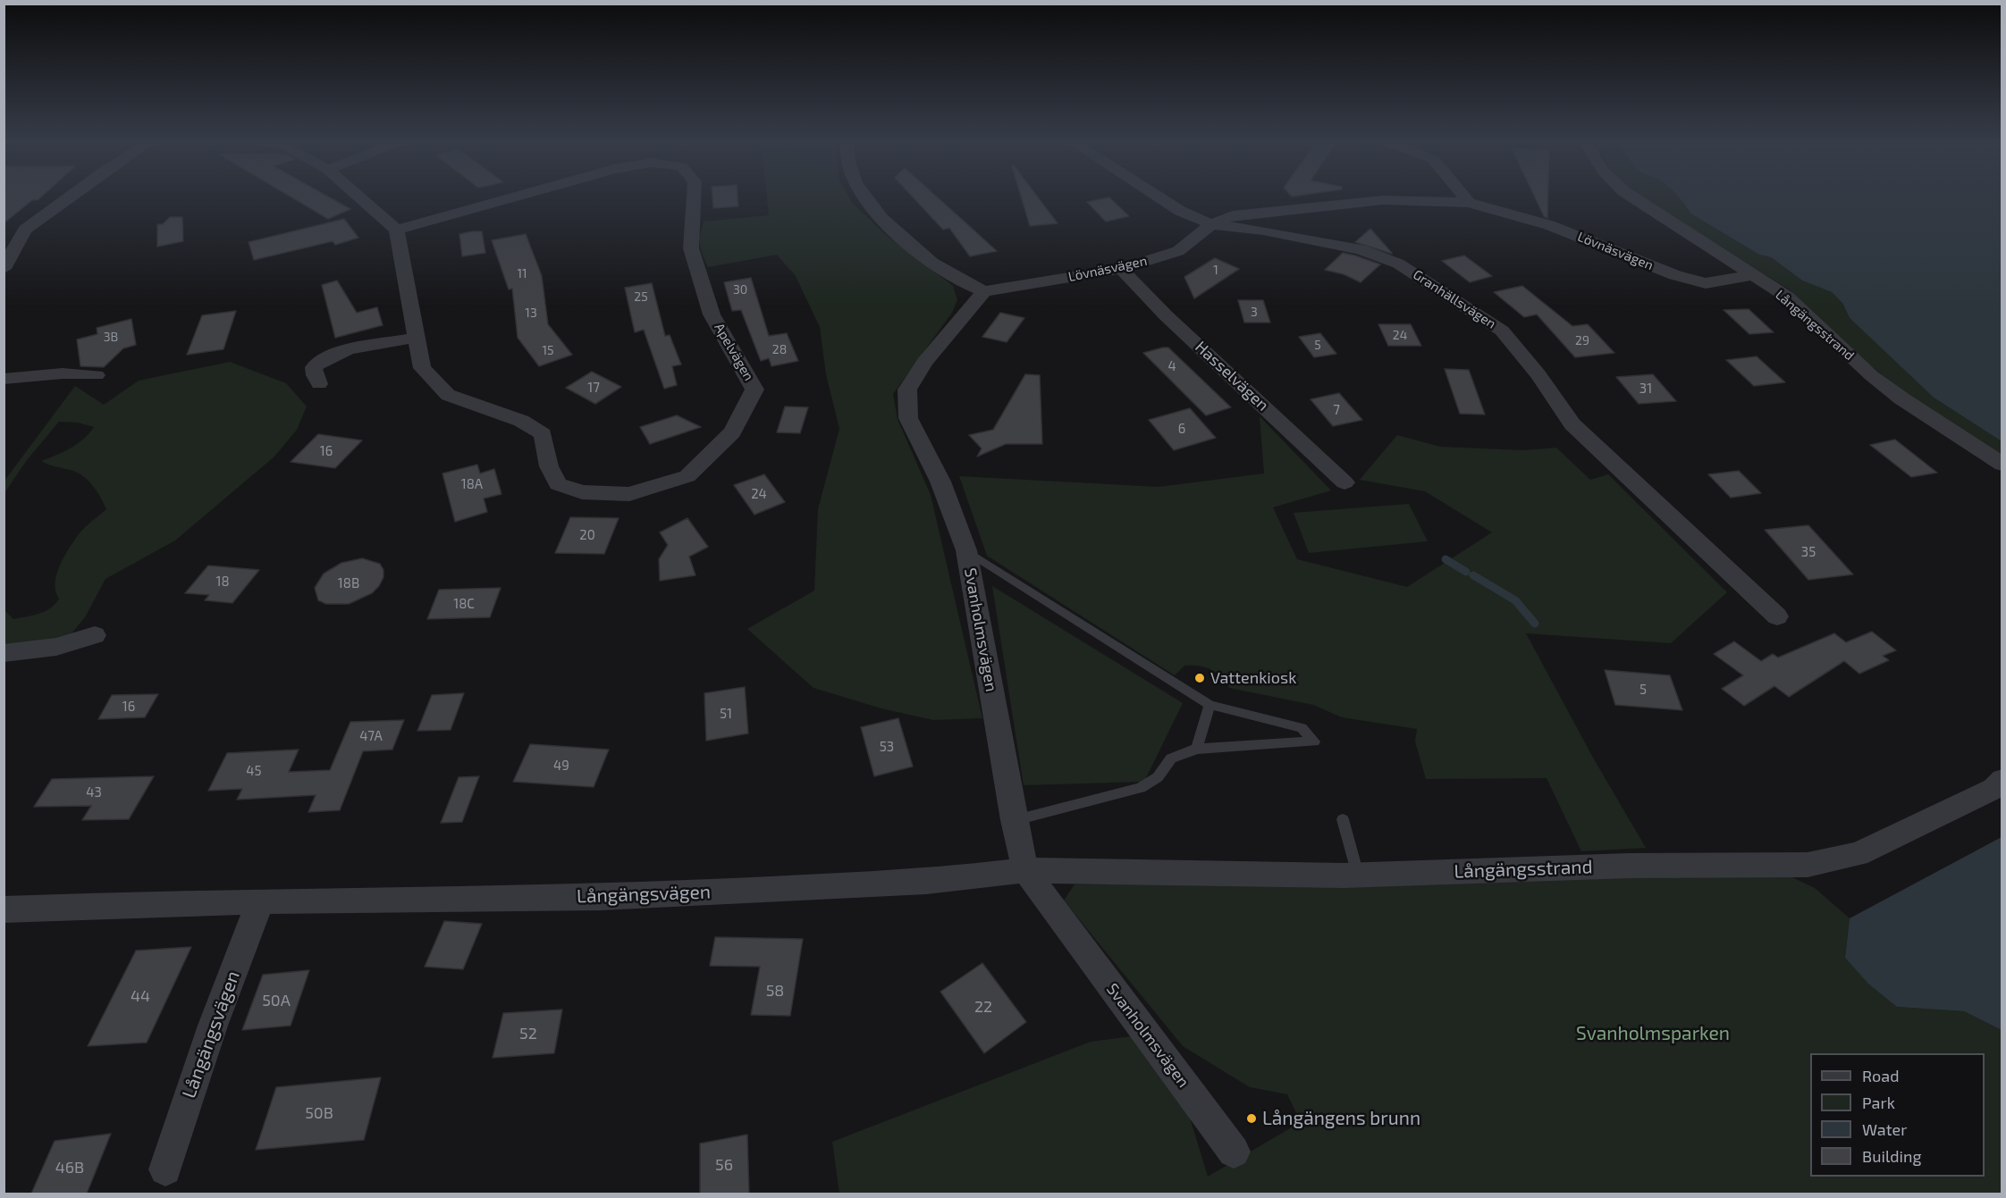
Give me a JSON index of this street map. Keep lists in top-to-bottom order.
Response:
{
  "streets": {
    "street": [
      "Lövnäsvägen",
      "Granhällsvägen",
      "Långängsstrand",
      "Apelvägen",
      "Hasselvägen",
      "Svanholmsvägen",
      "Långängsvägen"
    ]
  },
  "crossings": [
    ["Lövnäsvägen", "Granhällsvägen"],
    ["Lövnäsvägen", "Långängsstrand"],
    ["Lövnäsvägen", "Hasselvägen"],
    ["Lövnäsvägen", "Svanholmsvägen"],
    ["Långängsstrand", "Svanholmsvägen"],
    ["Långängsstrand", "Långängsvägen"],
    ["Svanholmsvägen", "Långängsvägen"]
  ],
  "parks": ["Svanholmsparken"],
  "places": ["Vattenkiosk", "Långängens brunn"],
  "house_numbers": [
    "1",
    "11",
    "30",
    "25",
    "3",
    "13",
    "24",
    "3B",
    "29",
    "5",
    "28",
    "15",
    "4",
    "17",
    "31",
    "7",
    "6",
    "16",
    "18A",
    "24",
    "20",
    "35",
    "18",
    "18B",
    "18C",
    "5",
    "16",
    "51",
    "47A",
    "53",
    "49",
    "45",
    "43",
    "58",
    "44",
    "50A",
    "22",
    "52",
    "50B",
    "56",
    "46B"
  ],
  "legend": [
    "Road",
    "Park",
    "Water",
    "Building"
  ]
}
